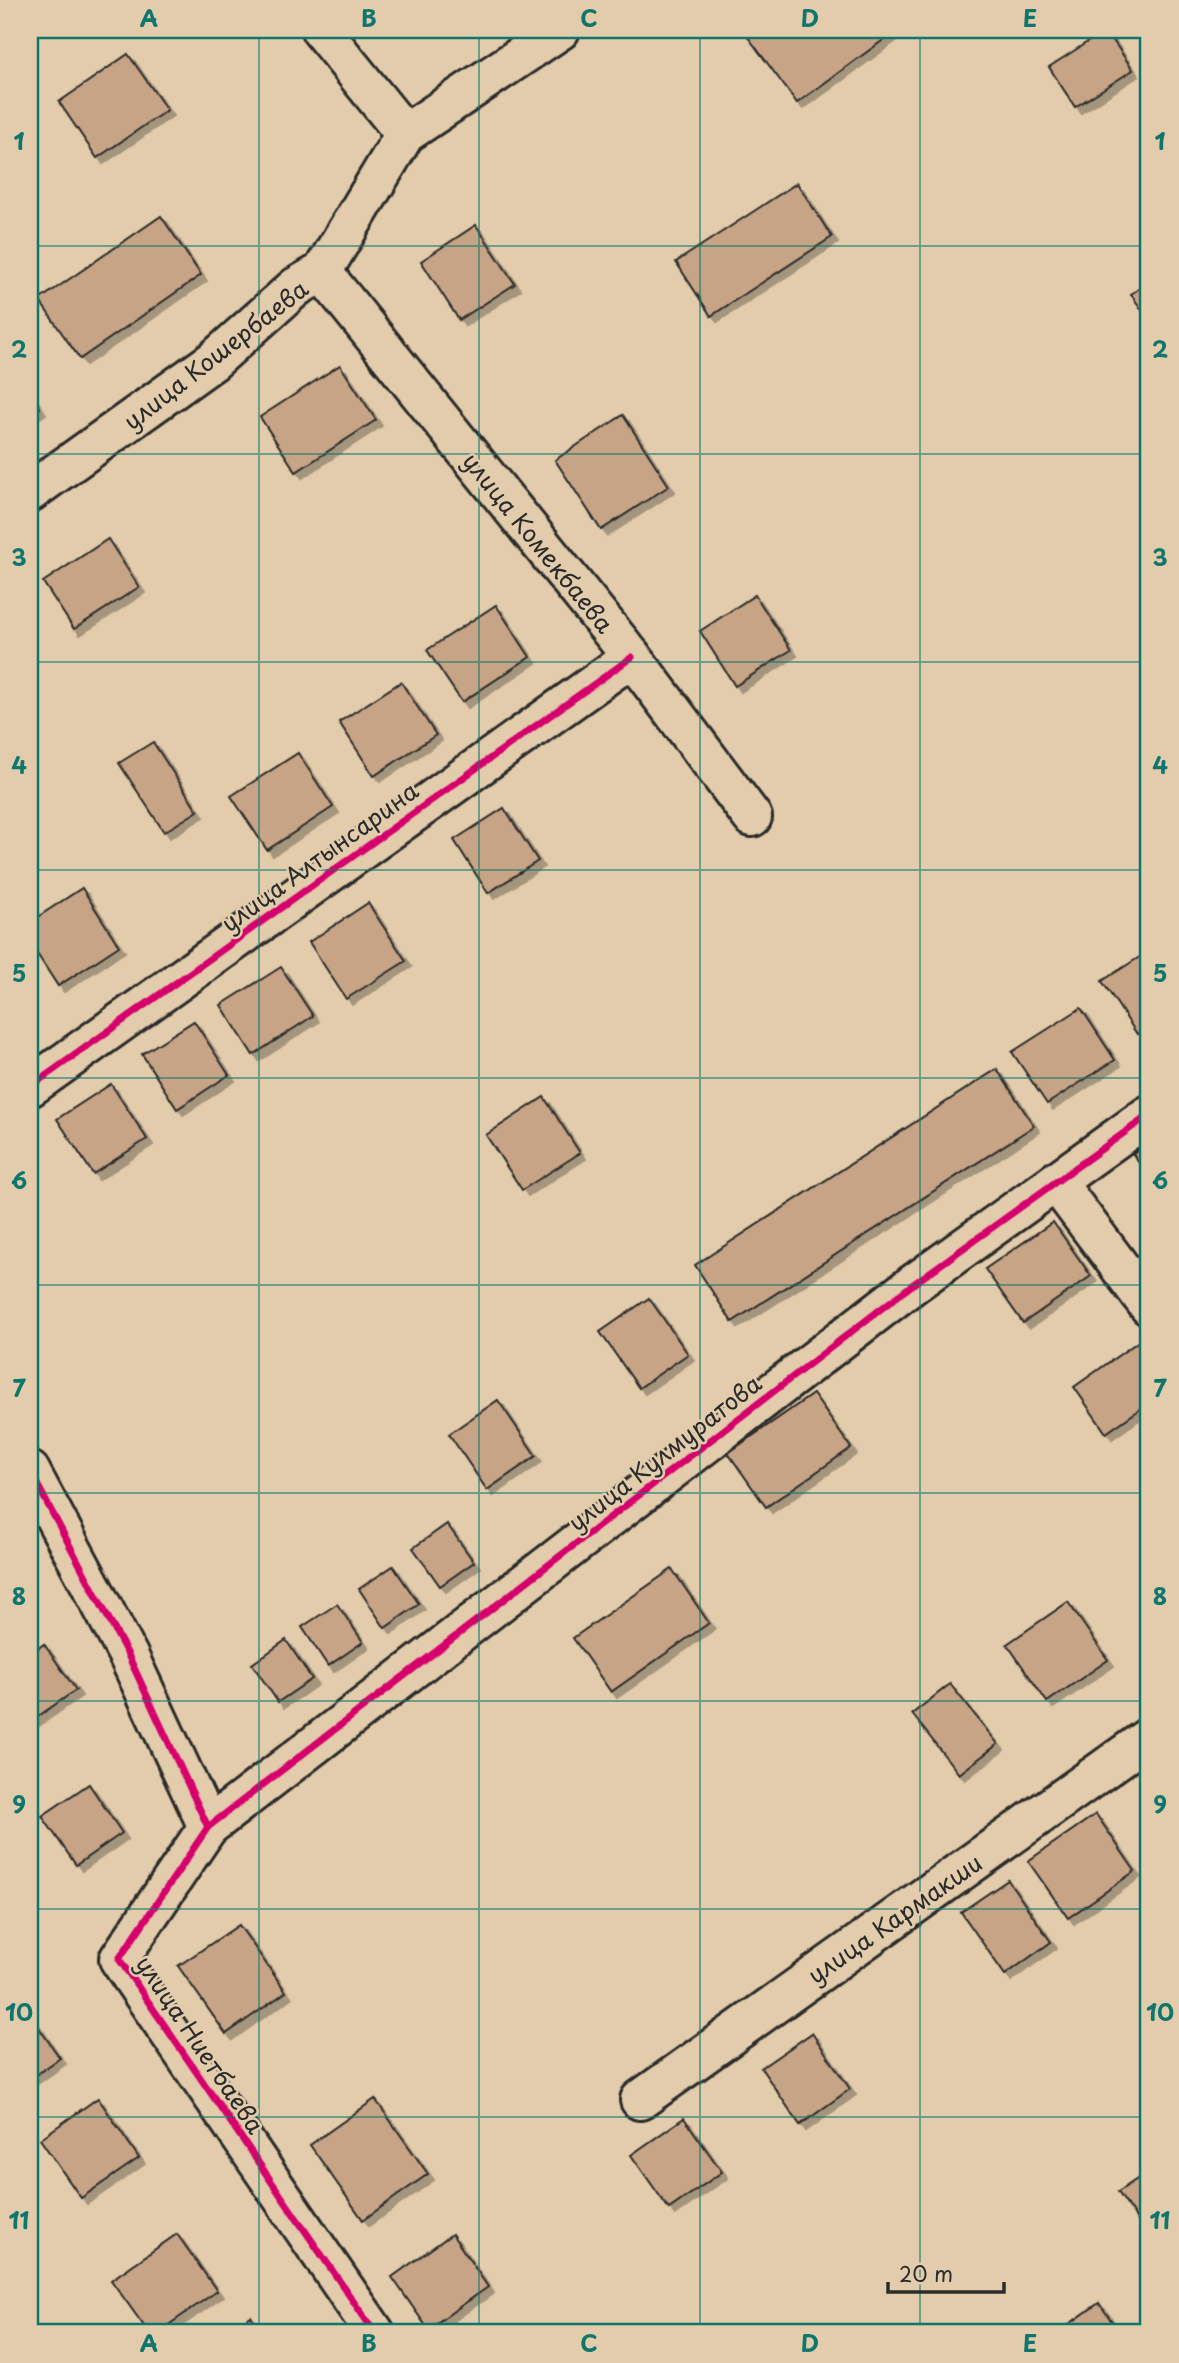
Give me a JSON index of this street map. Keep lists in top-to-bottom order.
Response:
{
  "streets": {
    "street": [
      "улица Кошербаева",
      "улица Комекбаева",
      "улица Алтынсарина",
      "улица Кулмуратова",
      "улица Кармакши",
      "улица Ниетбаева"
    ]
  },
  "crossings": [
    ["улица Кошербаева", "улица Комекбаева"],
    ["улица Комекбаева", "улица Алтынсарина"],
    ["улица Кулмуратова", "улица Ниетбаева"]
  ],
  "scale_bar": "20 m",
  "grid": {
    "columns": [
      "A",
      "B",
      "C",
      "D",
      "E"
    ],
    "rows": [
      "1",
      "2",
      "3",
      "4",
      "5",
      "6",
      "7",
      "8",
      "9",
      "10",
      "11"
    ]
  }
}
